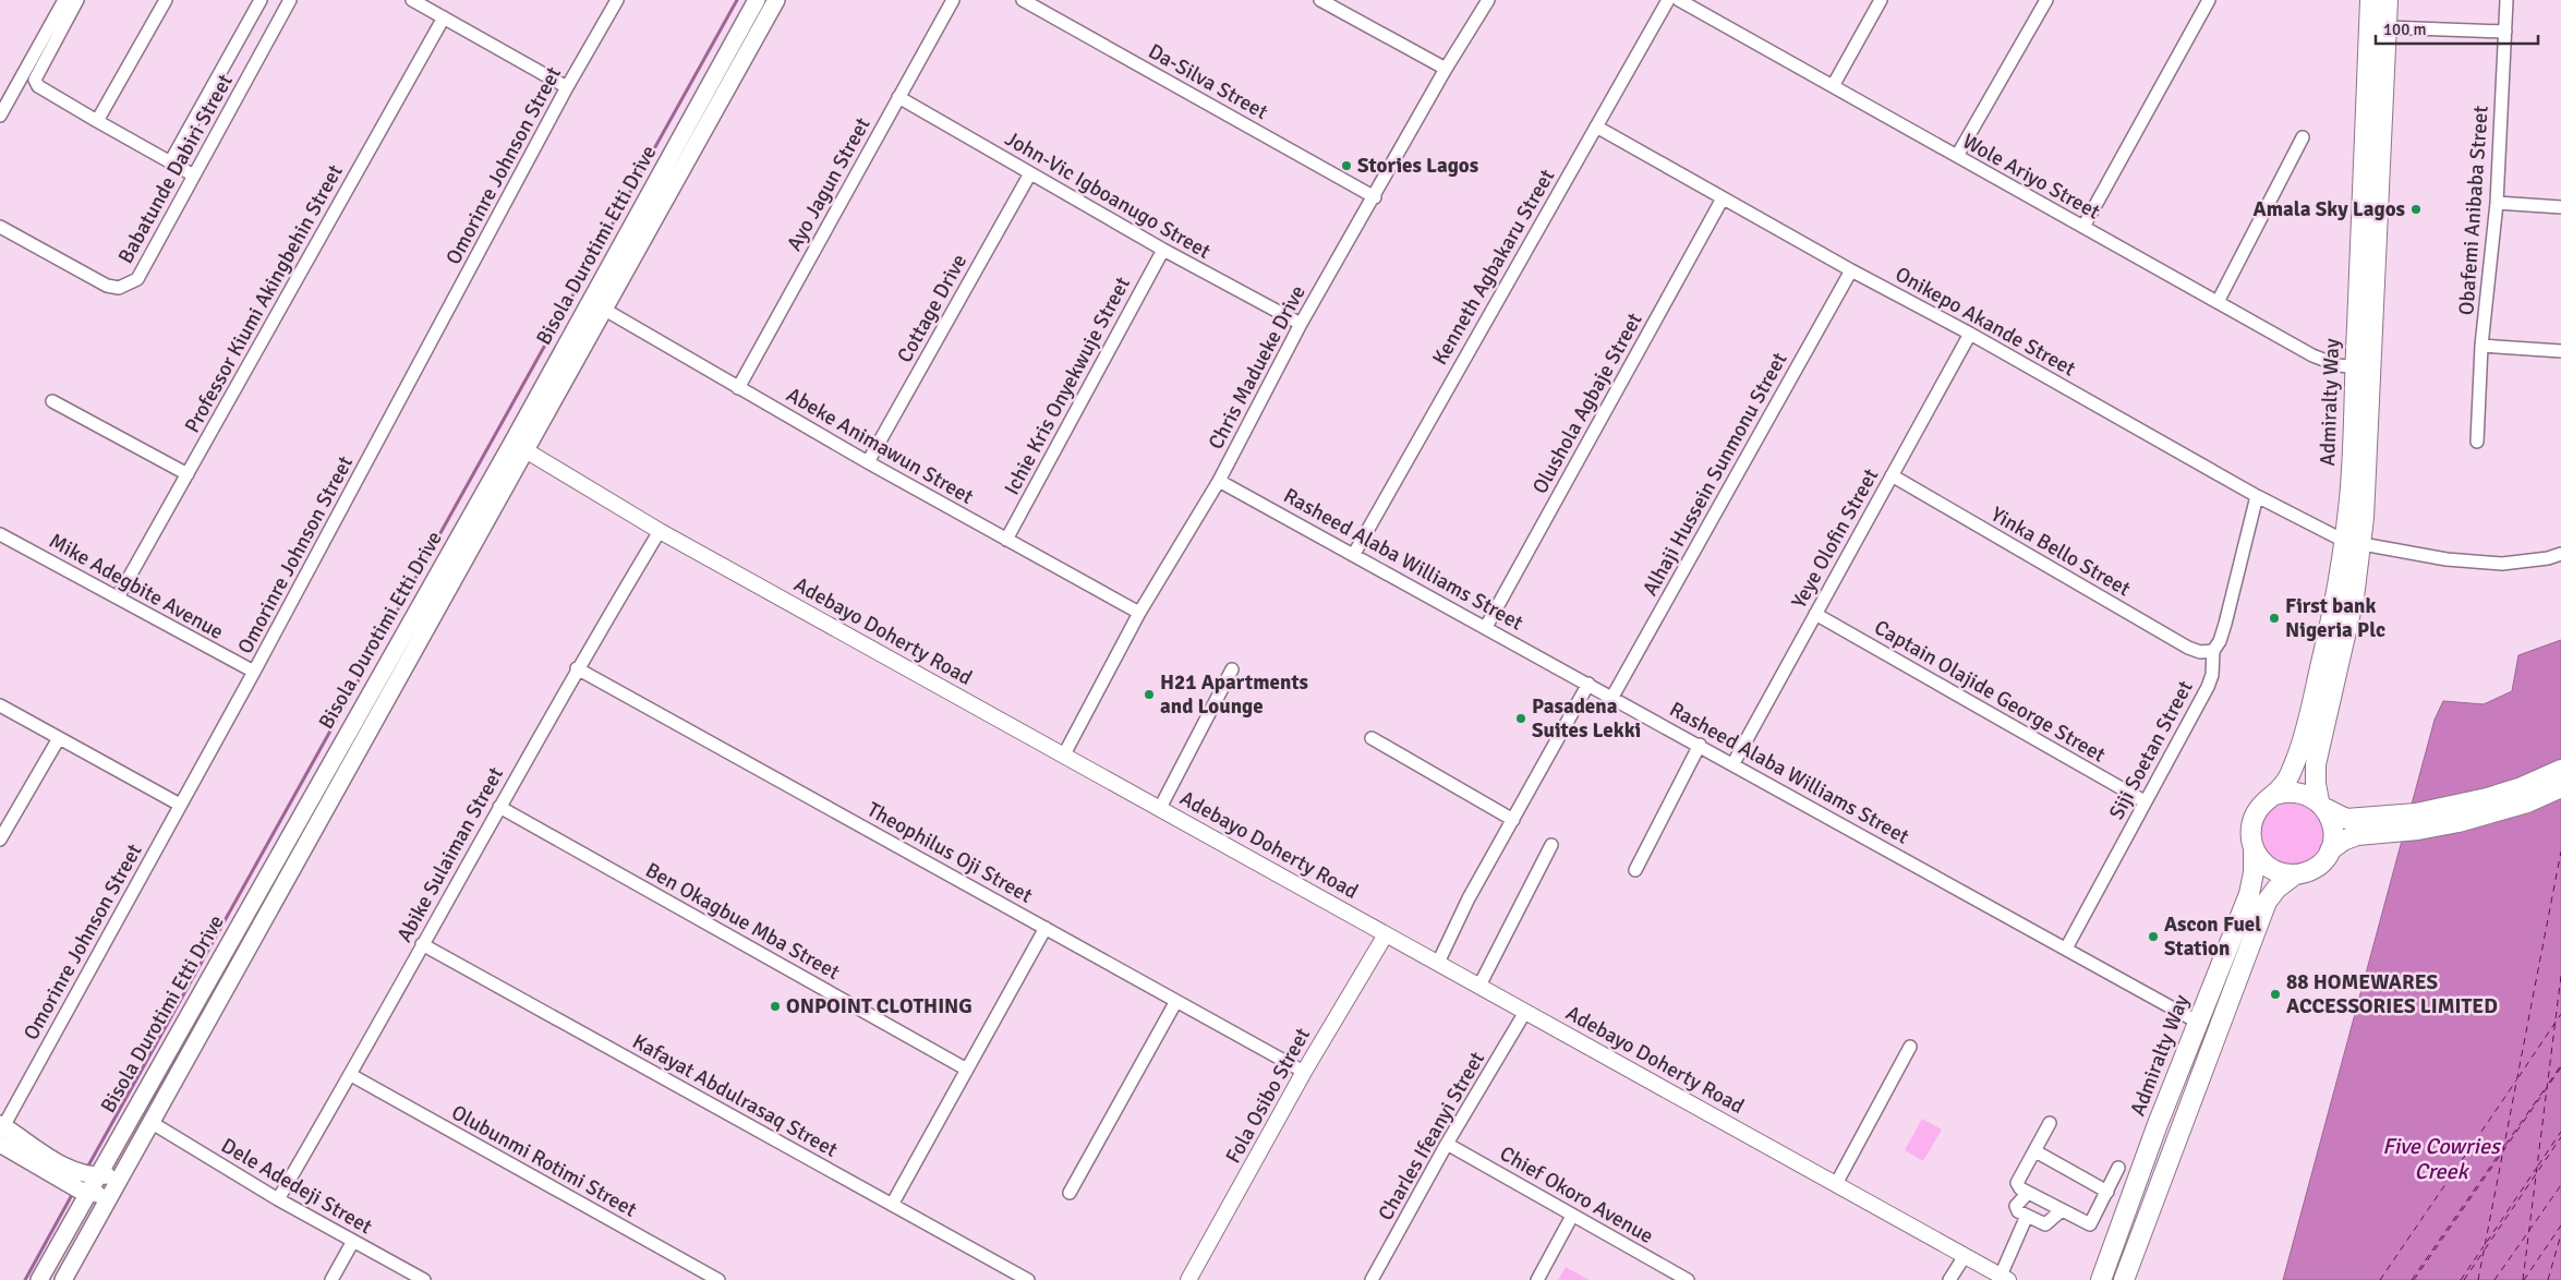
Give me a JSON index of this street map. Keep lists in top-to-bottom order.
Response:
{
  "streets": {
    "main road": ["Bisola Durotimi Etti Drive", "Admiralty Way"],
    "street": [
      "Da-Silva Street",
      "Omorinre Johnson Street",
      "Babatunde Dabiri Street",
      "Wole Ariyo Street",
      "Ayo Jagun Street",
      "John-Vic Igboanugo Street",
      "Obafemi Anibaba Street",
      "Kenneth Agbakaru Street",
      "Professor Kiumi Akingbehin Street",
      "Cottage Drive",
      "Onikepo Akande Street",
      "Chris Madueke Drive",
      "Ichie Kris Onyekwuje Street",
      "Olushola Agbaje Street",
      "Abeke Animawun Street",
      "Alhaji Hussein Sunmonu Street",
      "Yeye Olofin Street",
      "Yinka Bello Street",
      "Rasheed Alaba Williams Street",
      "Mike Adegbite Avenue",
      "Adebayo Doherty Road",
      "Captain Olajide George Street",
      "Siji Soetan Street",
      "Theophilus Oji Street",
      "Abike Sulaiman Street",
      "Ben Okagbue Mba Street",
      "Kafayat Abdulrasaq Street",
      "Fola Osibo Street",
      "Charles Ifeanyi Street",
      "Olubunmi Rotimi Street",
      "Dele Adedeji Street",
      "Chief Okoro Avenue"
    ]
  },
  "crossings": [
    ["Da-Silva Street", "Chris Madueke Drive"],
    ["Omorinre Johnson Street", "Mike Adegbite Avenue"],
    ["Wole Ariyo Street", "Admiralty Way"],
    ["Ayo Jagun Street", "John-Vic Igboanugo Street"],
    ["Ayo Jagun Street", "Abeke Animawun Street"],
    ["John-Vic Igboanugo Street", "Cottage Drive"],
    ["John-Vic Igboanugo Street", "Chris Madueke Drive"],
    ["John-Vic Igboanugo Street", "Ichie Kris Onyekwuje Street"],
    ["Bisola Durotimi Etti Drive", "Adebayo Doherty Road"],
    ["Kenneth Agbakaru Street", "Onikepo Akande Street"],
    ["Kenneth Agbakaru Street", "Rasheed Alaba Williams Street"],
    ["Professor Kiumi Akingbehin Street", "Mike Adegbite Avenue"],
    ["Cottage Drive", "Abeke Animawun Street"],
    ["Onikepo Akande Street", "Admiralty Way"],
    ["Onikepo Akande Street", "Olushola Agbaje Street"],
    ["Onikepo Akande Street", "Alhaji Hussein Sunmonu Street"],
    ["Onikepo Akande Street", "Yeye Olofin Street"],
    ["Onikepo Akande Street", "Siji Soetan Street"],
    ["Chris Madueke Drive", "Abeke Animawun Street"],
    ["Chris Madueke Drive", "Rasheed Alaba Williams Street"],
    ["Chris Madueke Drive", "Adebayo Doherty Road"],
    ["Ichie Kris Onyekwuje Street", "Abeke Animawun Street"],
    ["Admiralty Way", "Rasheed Alaba Williams Street"],
    ["Olushola Agbaje Street", "Rasheed Alaba Williams Street"],
    ["Alhaji Hussein Sunmonu Street", "Rasheed Alaba Williams Street"],
    ["Yeye Olofin Street", "Yinka Bello Street"],
    ["Yeye Olofin Street", "Rasheed Alaba Williams Street"],
    ["Yeye Olofin Street", "Captain Olajide George Street"],
    ["Yinka Bello Street", "Siji Soetan Street"],
    ["Rasheed Alaba Williams Street", "Siji Soetan Street"],
    ["Adebayo Doherty Road", "Abike Sulaiman Street"],
    ["Adebayo Doherty Road", "Fola Osibo Street"],
    ["Adebayo Doherty Road", "Charles Ifeanyi Street"],
    ["Captain Olajide George Street", "Siji Soetan Street"],
    ["Theophilus Oji Street", "Abike Sulaiman Street"],
    ["Theophilus Oji Street", "Fola Osibo Street"],
    ["Abike Sulaiman Street", "Ben Okagbue Mba Street"],
    ["Abike Sulaiman Street", "Kafayat Abdulrasaq Street"],
    ["Abike Sulaiman Street", "Olubunmi Rotimi Street"],
    ["Abike Sulaiman Street", "Dele Adedeji Street"],
    ["Charles Ifeanyi Street", "Chief Okoro Avenue"]
  ],
  "water": ["Five Cowries Creek"],
  "places": [
    "Stories Lagos",
    "Amala Sky Lagos",
    "First bank Nigeria Plc",
    "H21 Apartments and Lounge",
    "Pasadena Suites Lekki",
    "Ascon Fuel Station",
    "88 HOMEWARES ACCESSORIES LIMITED",
    "ONPOINT CLOTHING"
  ],
  "scale_bar": "100 m"
}
